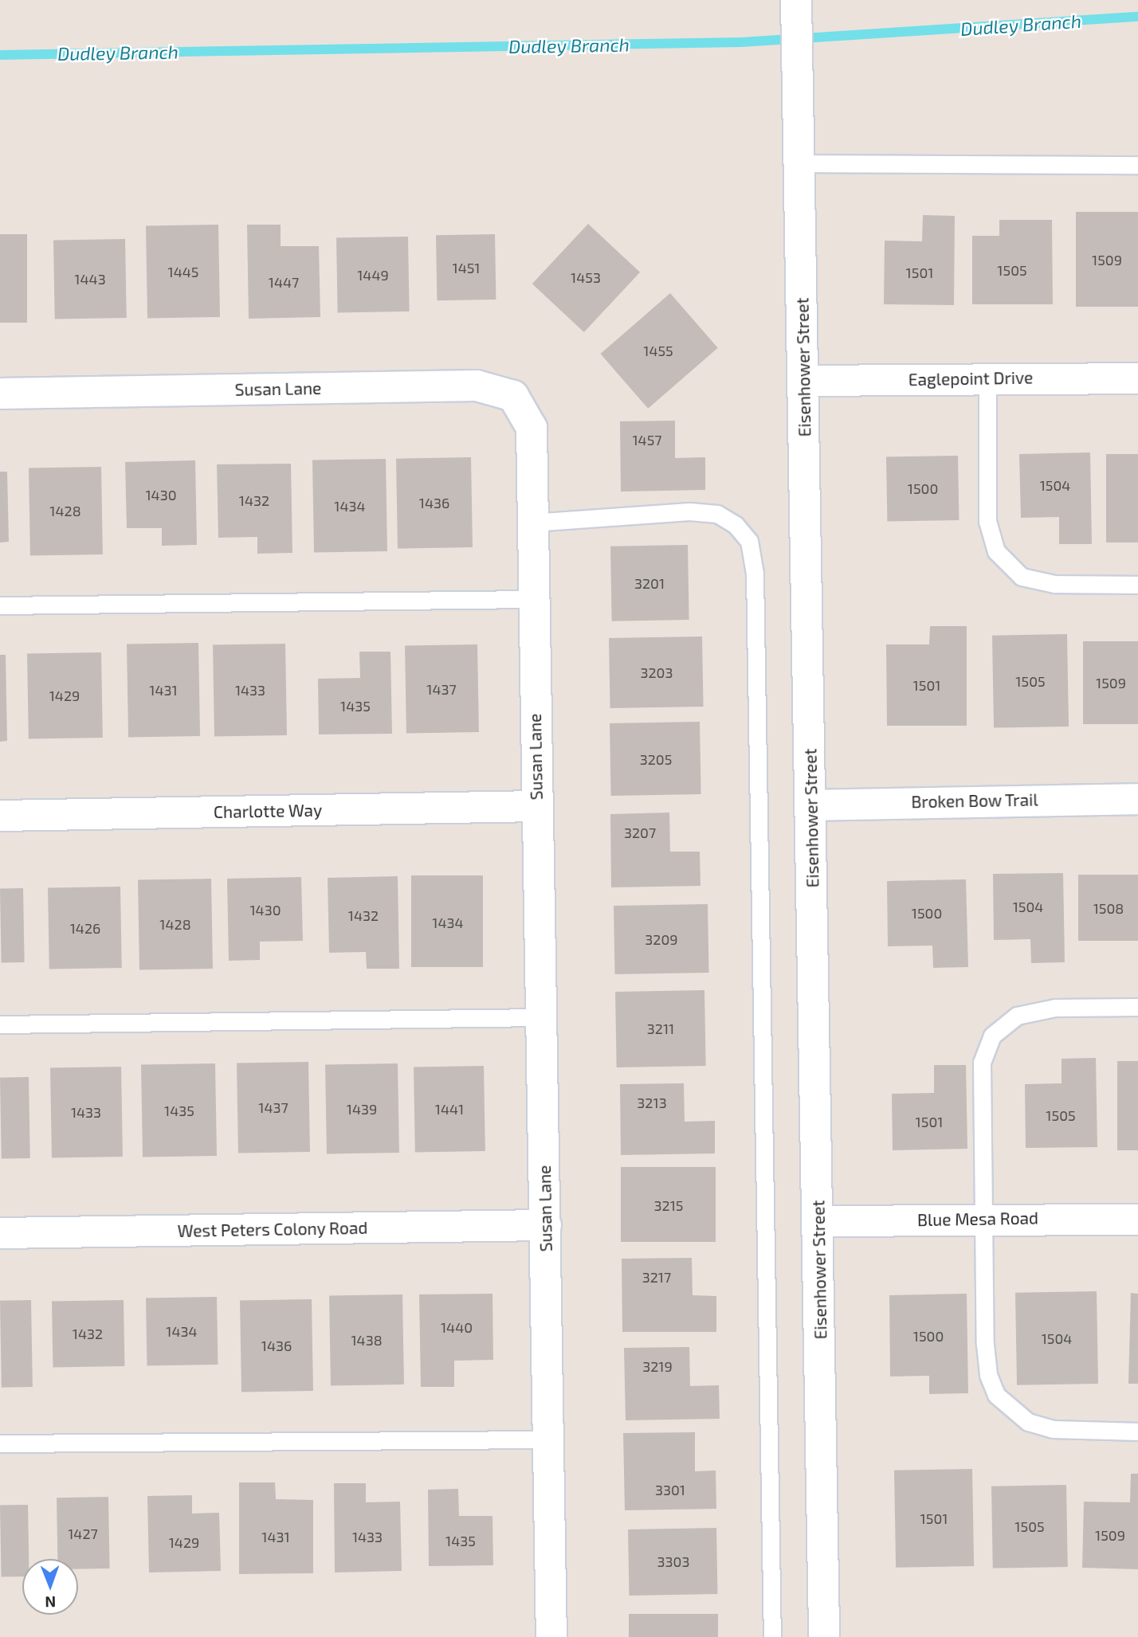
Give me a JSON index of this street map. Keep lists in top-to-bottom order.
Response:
{
  "streets": {
    "street": [
      "Eisenhower Street",
      "Eaglepoint Drive",
      "Susan Lane",
      "Broken Bow Trail",
      "Charlotte Way",
      "Blue Mesa Road",
      "West Peters Colony Road"
    ]
  },
  "crossings": [
    ["Eisenhower Street", "Eaglepoint Drive"],
    ["Eisenhower Street", "Broken Bow Trail"],
    ["Eisenhower Street", "Blue Mesa Road"],
    ["Susan Lane", "Charlotte Way"],
    ["Susan Lane", "West Peters Colony Road"]
  ],
  "water": ["Dudley Branch"],
  "house_numbers": [
    "1509",
    "1451",
    "1505",
    "1445",
    "1501",
    "1449",
    "1453",
    "1443",
    "1447",
    "1455",
    "1457",
    "1504",
    "1500",
    "1430",
    "1432",
    "1436",
    "1434",
    "1428",
    "3201",
    "3203",
    "1505",
    "1509",
    "1501",
    "1437",
    "1431",
    "1433",
    "1429",
    "1435",
    "3205",
    "3207",
    "1504",
    "1508",
    "1430",
    "1500",
    "1432",
    "1434",
    "1428",
    "1426",
    "3209",
    "3211",
    "3213",
    "1437",
    "1439",
    "1441",
    "1435",
    "1433",
    "1505",
    "1501",
    "3215",
    "3217",
    "1440",
    "1434",
    "1432",
    "1500",
    "1504",
    "1438",
    "1436",
    "3219",
    "3301",
    "1501",
    "1505",
    "1427",
    "1509",
    "1431",
    "1433",
    "1435",
    "1429",
    "3303"
  ],
  "north": "bottom"
}
